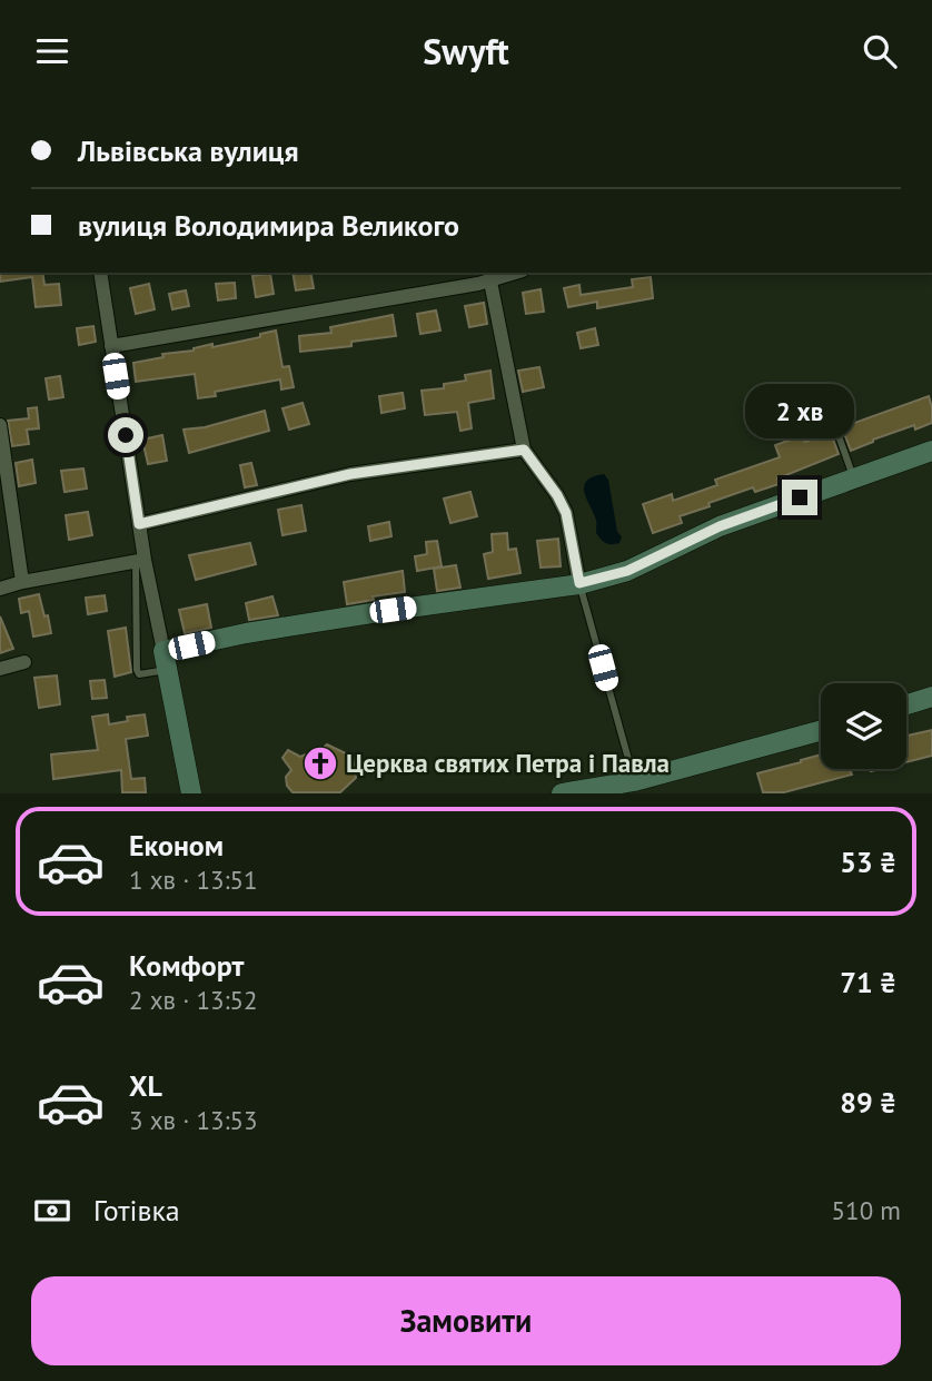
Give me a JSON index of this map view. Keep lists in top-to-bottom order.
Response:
{
  "places": {
    "church": ["Церква святих Петра і Павла"]
  },
  "page": {
    "header": "Swyft",
    "banner": ["Львівська вулиця", "вулиця Володимира Великого"],
    "bubble": "2 хв",
    "list": [
      {
        "name": "Економ",
        "note": "1 хв · 13:51",
        "value": "53 ₴"
      },
      {
        "name": "Комфорт",
        "note": "2 хв · 13:52",
        "value": "71 ₴"
      },
      {
        "name": "XL",
        "note": "3 хв · 13:53",
        "value": "89 ₴"
      }
    ],
    "pay": ["Готівка", "510 m"],
    "buttons": "Замовити"
  }
}
